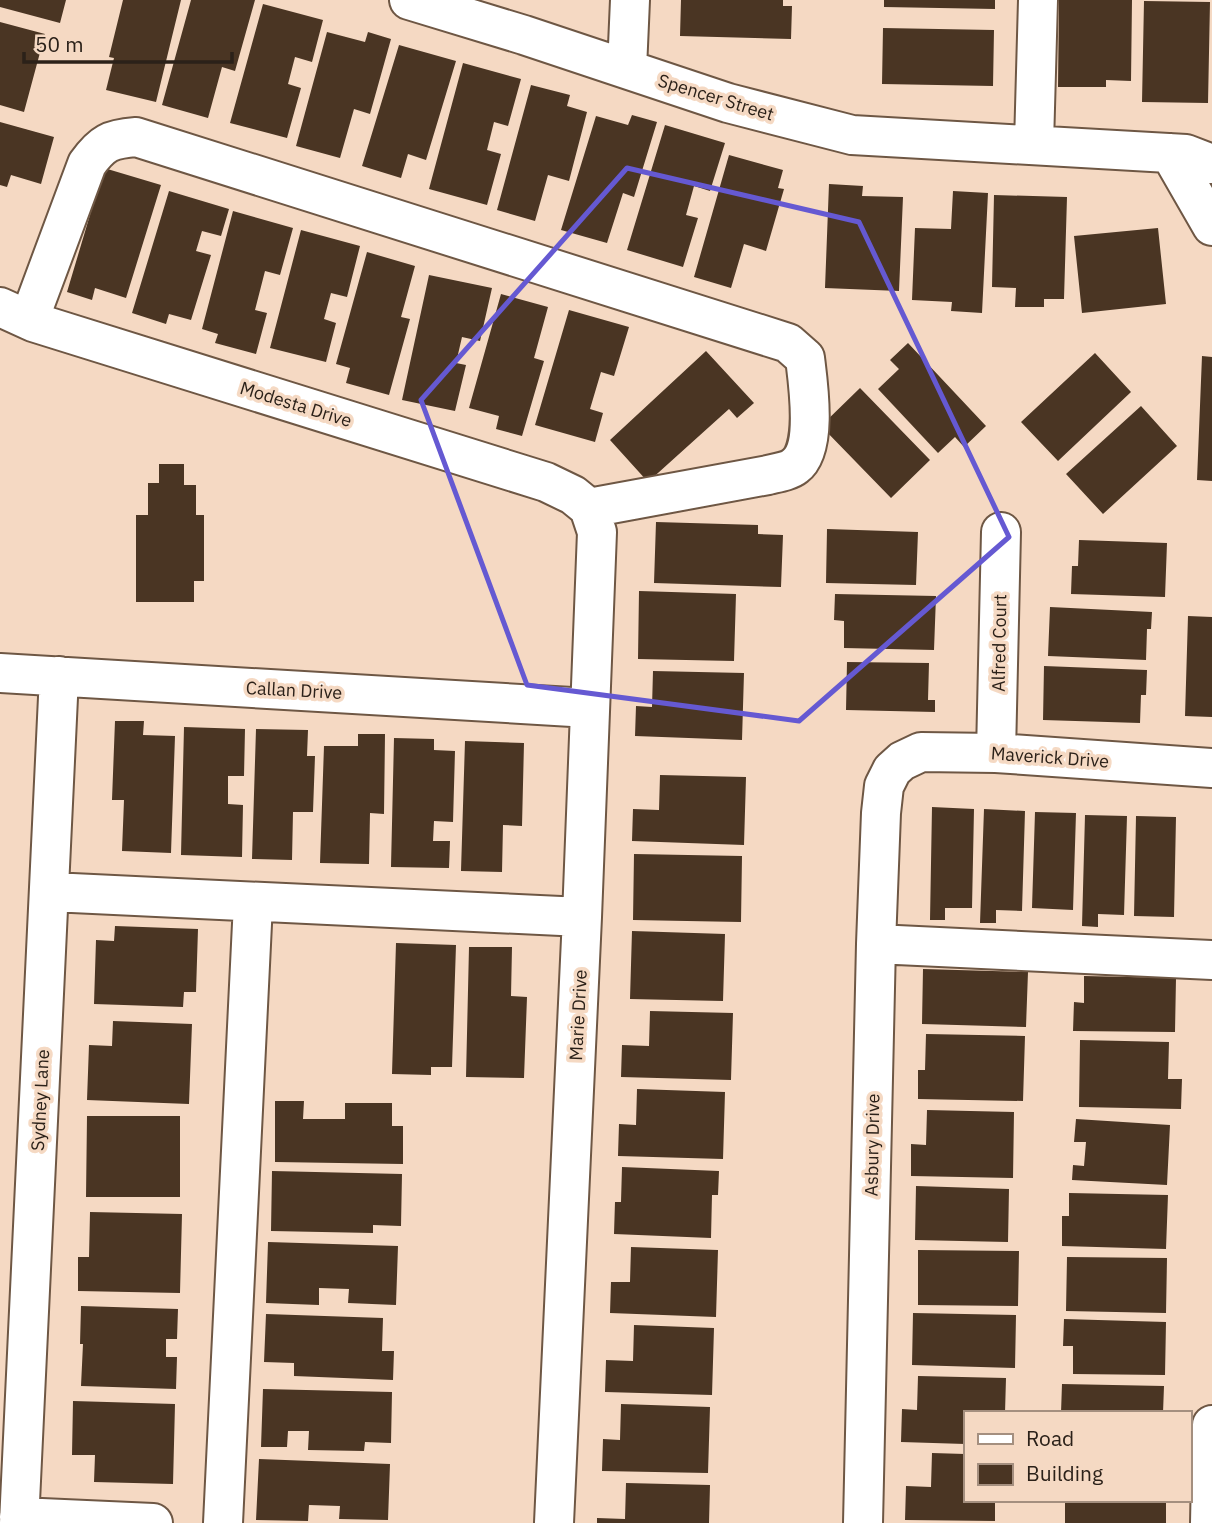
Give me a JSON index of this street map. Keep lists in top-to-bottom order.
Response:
{
  "streets": {
    "street": [
      "Spencer Street",
      "Modesta Drive",
      "Alfred Court",
      "Callan Drive",
      "Maverick Drive",
      "Marie Drive",
      "Sydney Lane",
      "Asbury Drive"
    ]
  },
  "crossings": [
    ["Modesta Drive", "Marie Drive"],
    ["Alfred Court", "Maverick Drive"],
    ["Callan Drive", "Marie Drive"],
    ["Callan Drive", "Sydney Lane"],
    ["Maverick Drive", "Asbury Drive"]
  ],
  "legend": ["Road", "Building"],
  "scale_bar": "50 m"
}
